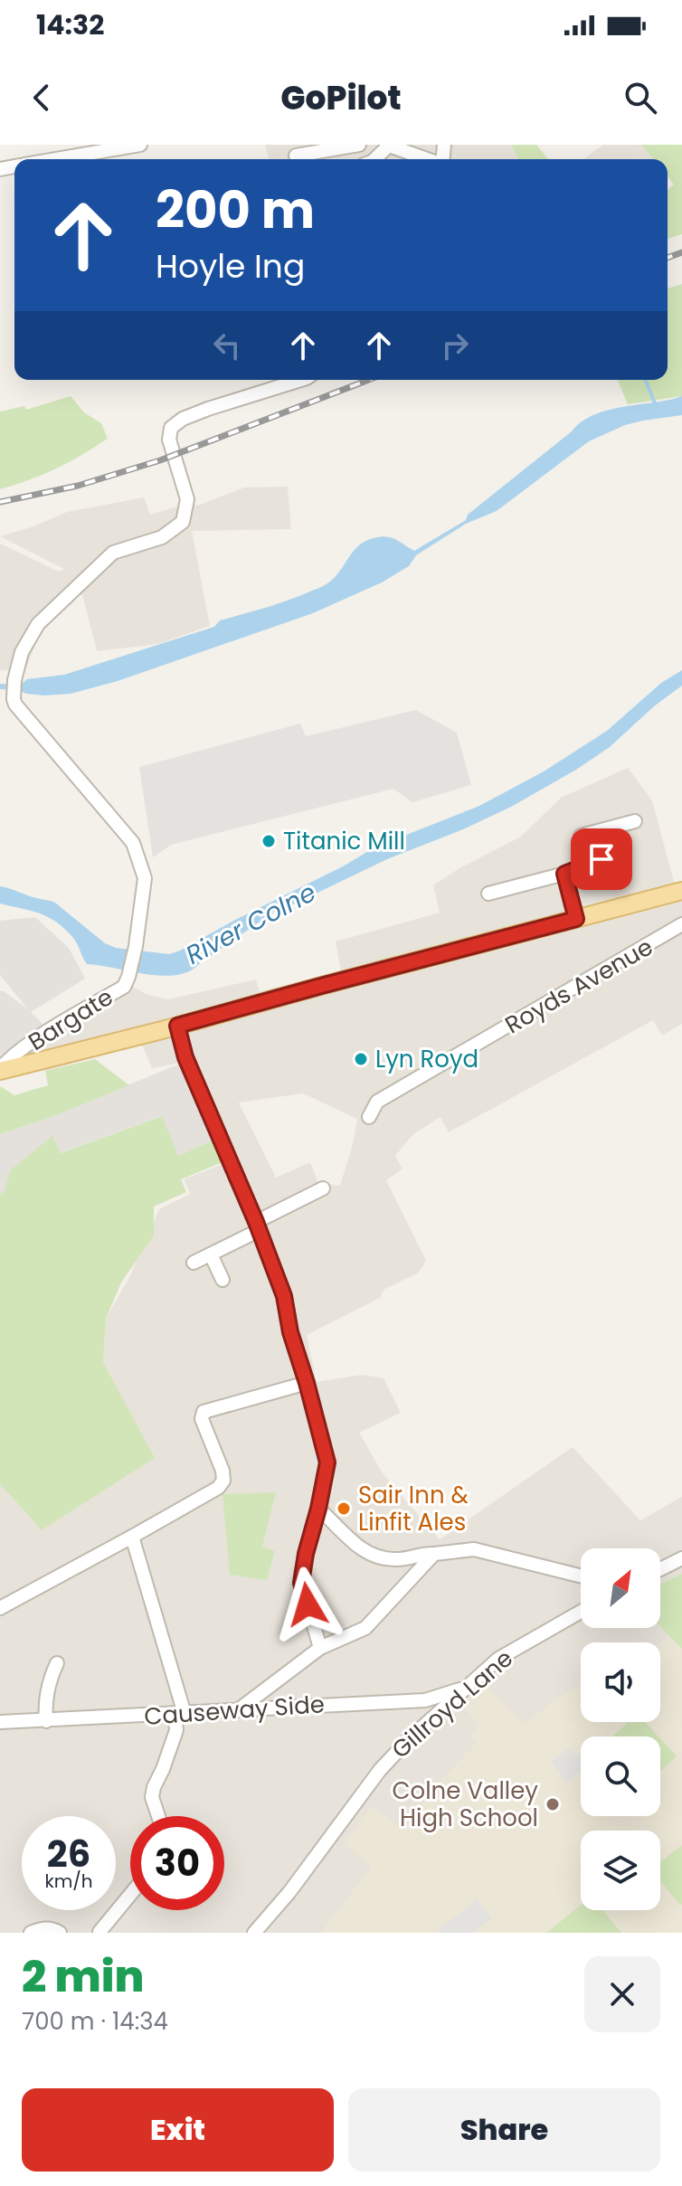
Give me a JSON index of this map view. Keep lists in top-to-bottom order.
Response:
{
  "streets": {
    "street": [
      "Royds Avenue",
      "Bargate",
      "Gillroyd Lane",
      "Causeway Side"
    ]
  },
  "crossings": [
    ["Gillroyd Lane", "Causeway Side"]
  ],
  "water": ["River Colne"],
  "places": [
    "Titanic Mill",
    "Lyn Royd",
    "Sair Inn & Linfit Ales",
    "Colne Valley High School"
  ],
  "north": "top right",
  "page": {
    "status": "14:32",
    "header": "GoPilot",
    "turn": ["200 m", "Hoyle Ing"],
    "speed": "26 km/h",
    "limit": "30",
    "heading": ["2 min", "700 m · 14:34"],
    "buttons": ["Exit", "Share"]
  }
}
